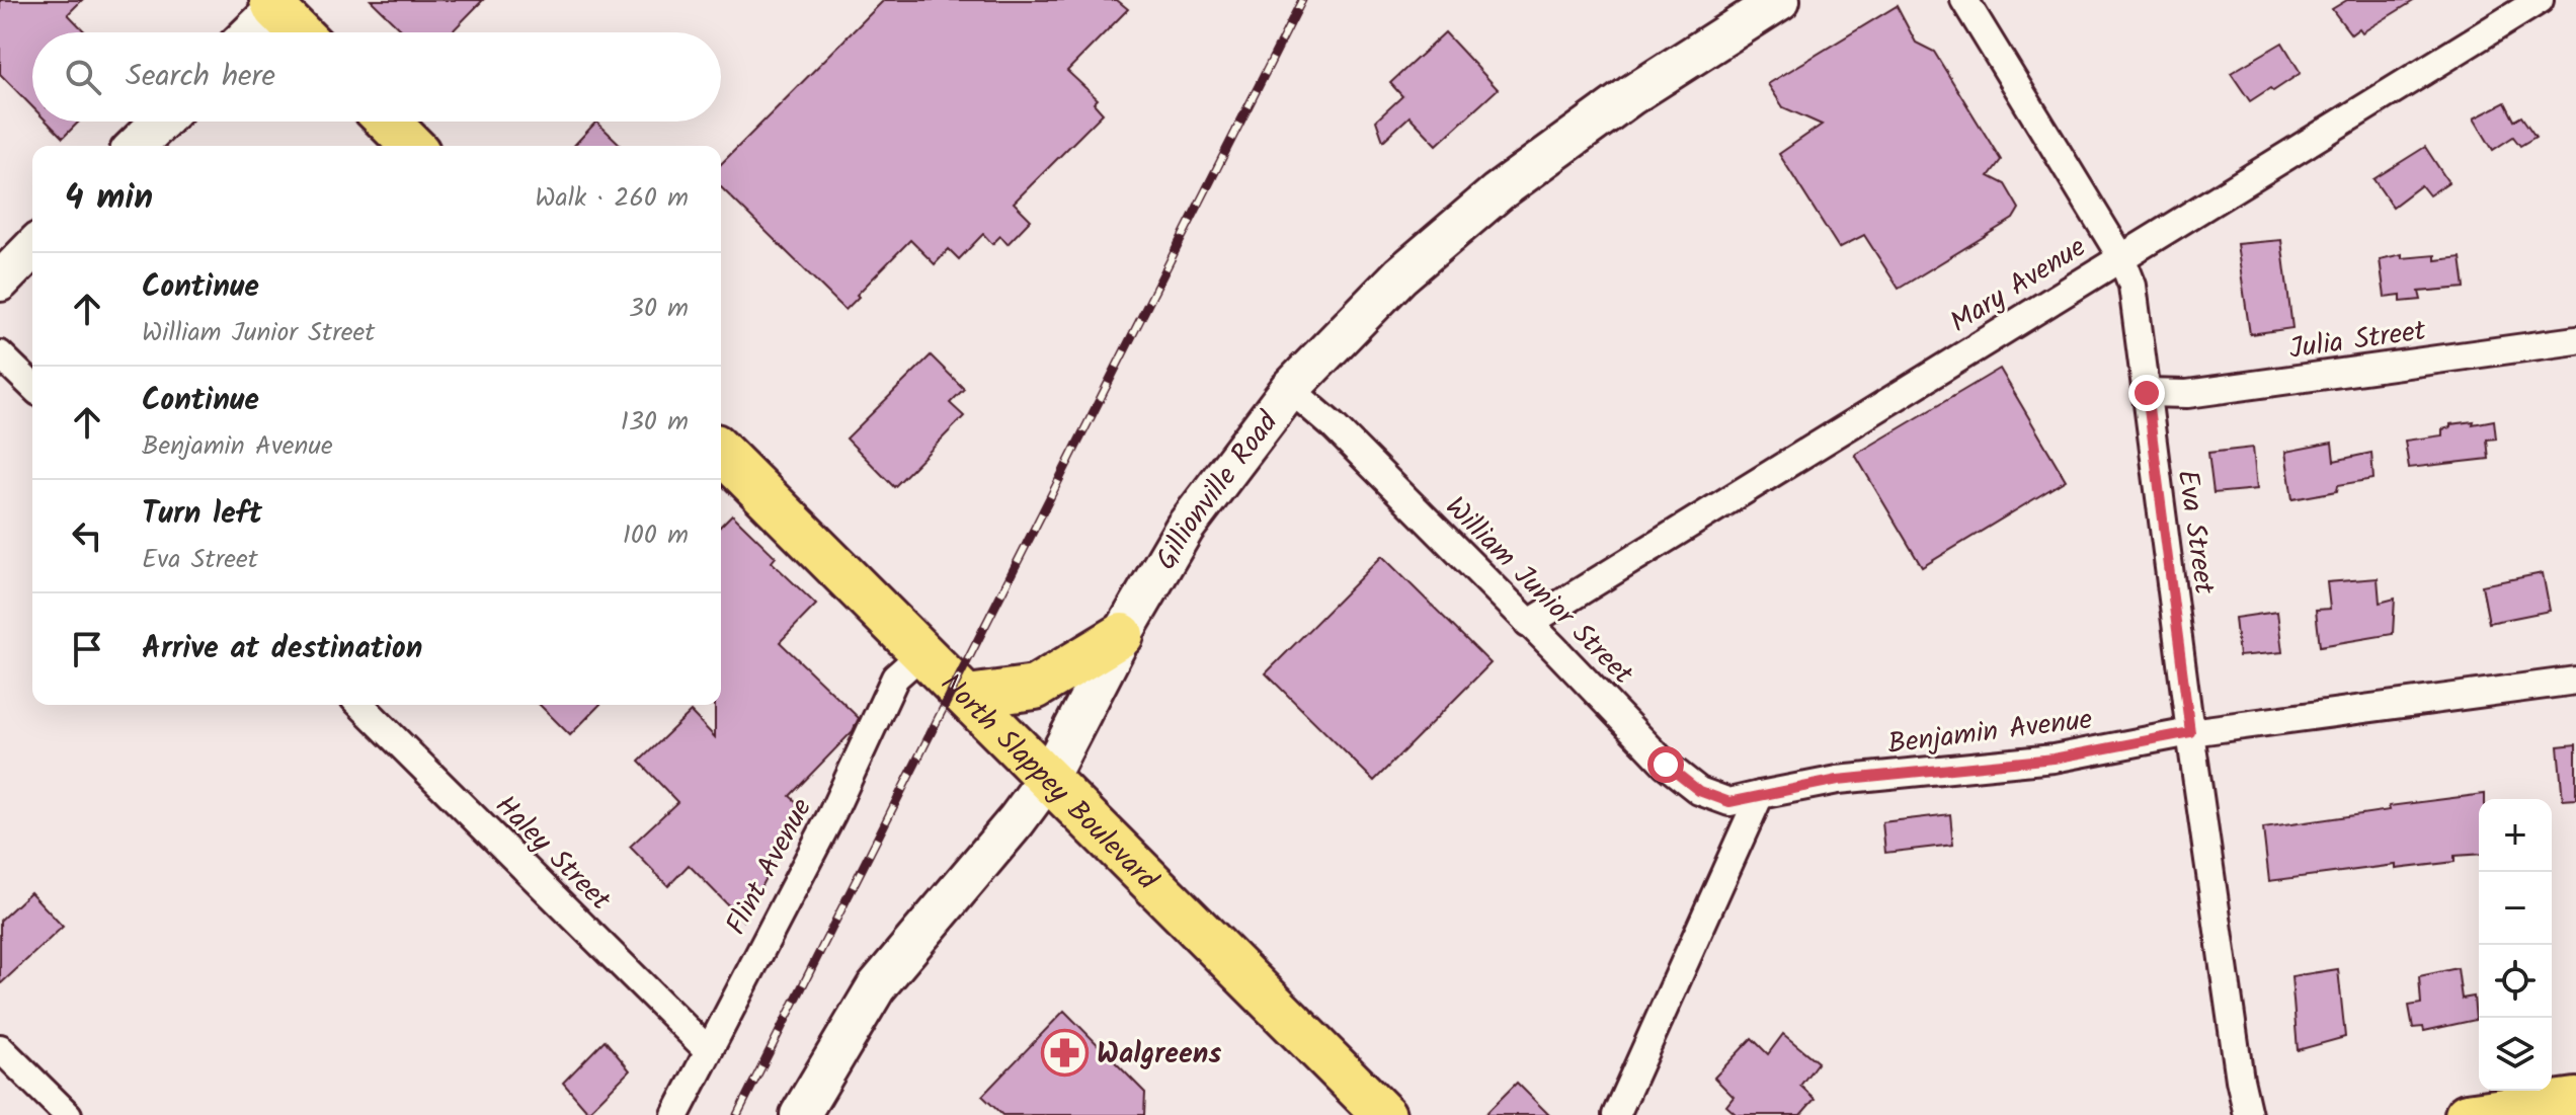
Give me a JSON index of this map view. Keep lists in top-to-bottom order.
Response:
{
  "streets": {
    "main road": ["Gillionville Road", "North Slappey Boulevard"],
    "street": [
      "Mary Avenue",
      "Julia Street",
      "Eva Street",
      "William Junior Street",
      "Benjamin Avenue",
      "Haley Street",
      "Flint Avenue"
    ]
  },
  "crossings": [
    ["Mary Avenue", "Eva Street"],
    ["Mary Avenue", "William Junior Street"],
    ["Julia Street", "Eva Street"],
    ["Gillionville Road", "William Junior Street"],
    ["Gillionville Road", "North Slappey Boulevard"],
    ["Eva Street", "Benjamin Avenue"],
    ["William Junior Street", "Benjamin Avenue"],
    ["North Slappey Boulevard", "Flint Avenue"],
    ["Haley Street", "Flint Avenue"]
  ],
  "places": {
    "pharmacy": ["Walgreens"]
  },
  "page": {
    "search": "Search here",
    "heading": ["4 min", "Walk · 260 m"],
    "list": [
      ["Continue", "William Junior Street", "30 m"],
      ["Continue", "Benjamin Avenue", "130 m"],
      ["Turn left", "Eva Street", "100 m"],
      "Arrive at destination"
    ],
    "map_buttons": ["+", "−"]
  }
}
